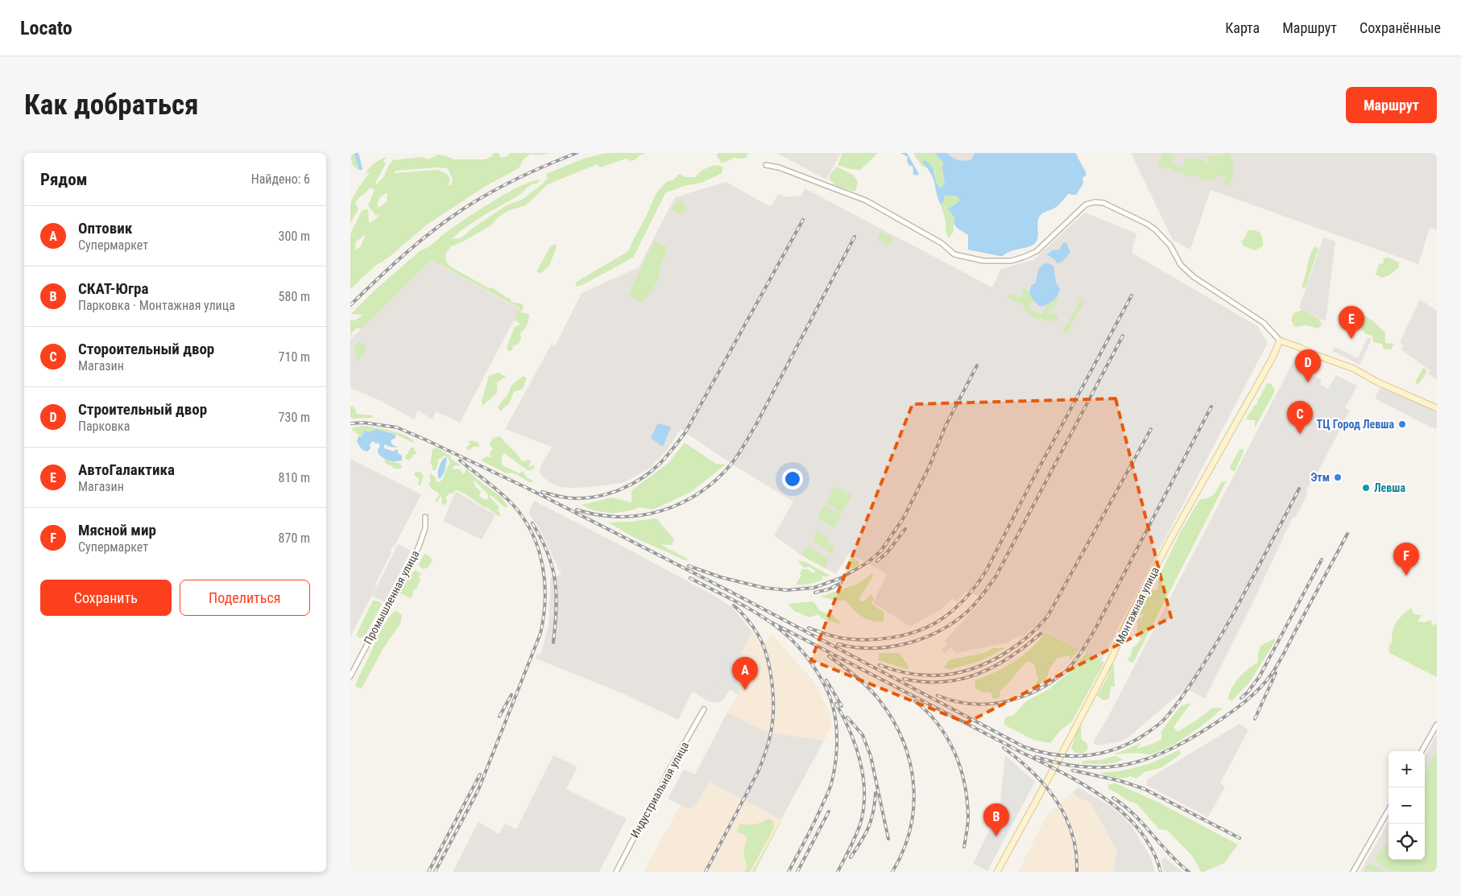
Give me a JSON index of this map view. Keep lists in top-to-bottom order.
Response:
{
  "streets": {
    "street": ["Промышленная улица", "Монтажная улица", "Индустриальная улица"]
  },
  "places": ["ТЦ Город Левша", "Этм", "Левша"],
  "page": {
    "header": "Locato",
    "nav": ["Карта", "Маршрут", "Сохранённые"],
    "buttons": [
      "Маршрут",
      ["Сохранить", "Поделиться"]
    ],
    "title": "Как добраться",
    "heading": ["Рядом", "Найдено: 6"],
    "list": [
      {
        "mark": "A",
        "name": "Оптовик",
        "note": "Супермаркет",
        "value": "300 m"
      },
      {
        "mark": "B",
        "name": "СКАТ-Югра",
        "note": "Парковка · Монтажная улица",
        "value": "580 m"
      },
      {
        "mark": "C",
        "name": "Стороительный двор",
        "note": "Магазин",
        "value": "710 m"
      },
      {
        "mark": "D",
        "name": "Строительный двор",
        "note": "Парковка",
        "value": "730 m"
      },
      {
        "mark": "E",
        "name": "АвтоГалактика",
        "note": "Магазин",
        "value": "810 m"
      },
      {
        "mark": "F",
        "name": "Мясной мир",
        "note": "Супермаркет",
        "value": "870 m"
      }
    ],
    "pins": [
      "E",
      "D",
      "C",
      "F",
      "A",
      "B"
    ],
    "map_buttons": ["+", "−"]
  }
}
